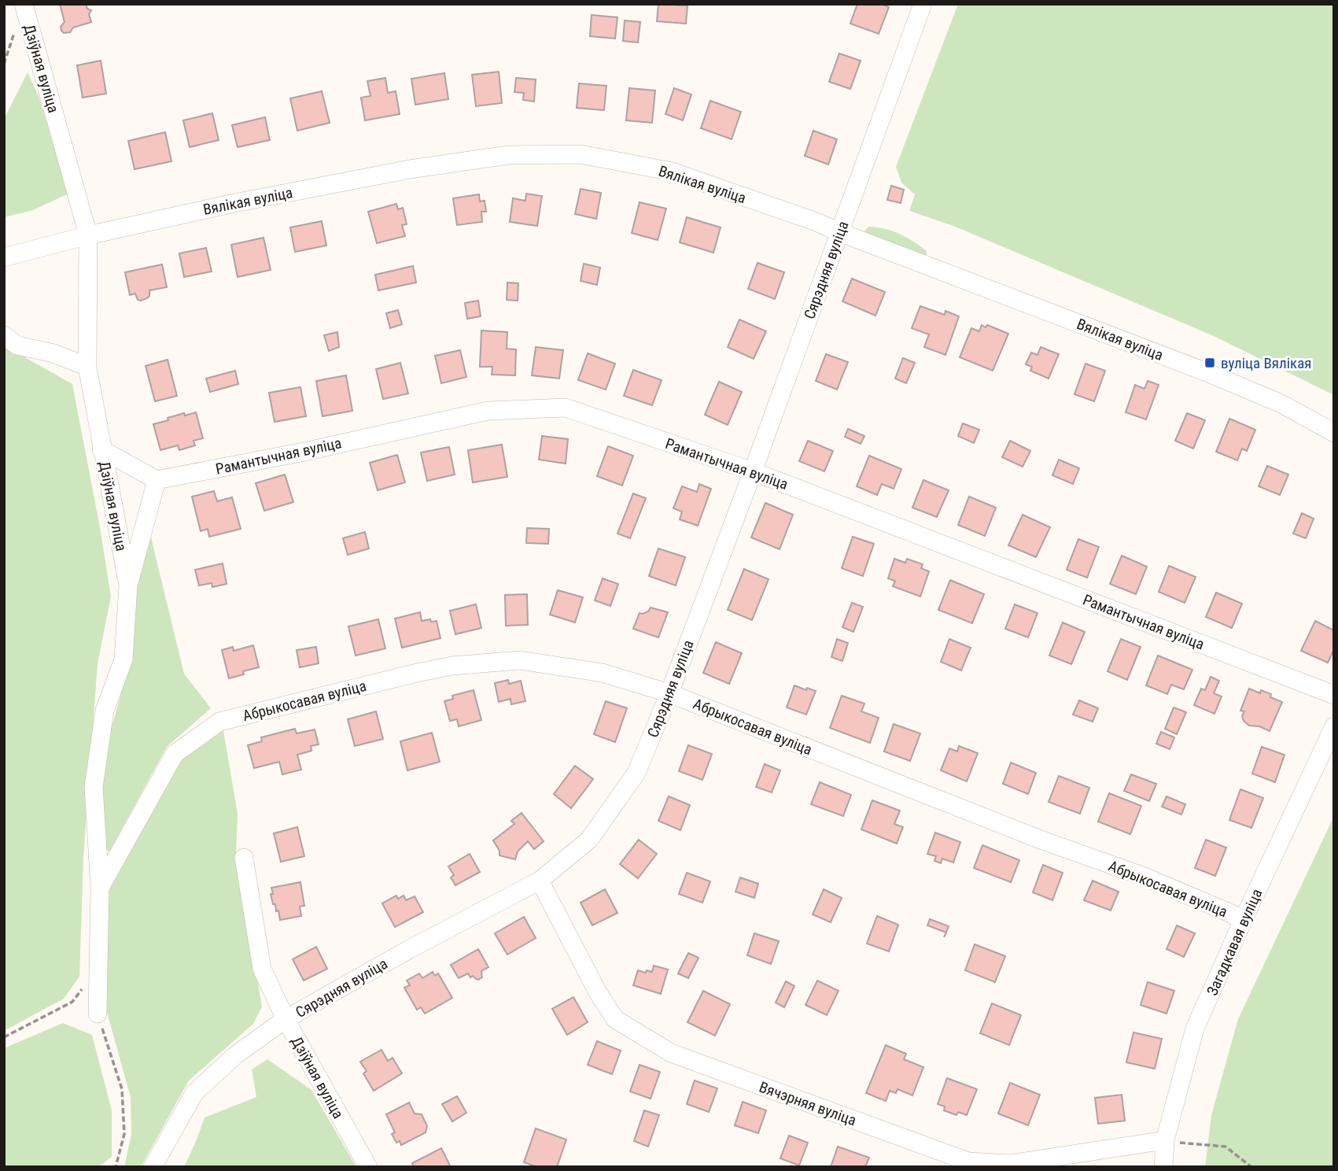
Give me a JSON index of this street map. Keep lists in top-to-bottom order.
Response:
{
  "streets": {
    "street": [
      "Дзіўная вуліца",
      "Вялікая вуліца",
      "Сярэдняя вуліца",
      "Рамантычная вуліца",
      "Абрыкосавая вуліца",
      "Загадкавая вуліца",
      "Вячэрняя вуліца"
    ]
  },
  "crossings": [
    ["Дзіўная вуліца", "Вялікая вуліца"],
    ["Дзіўная вуліца", "Сярэдняя вуліца"],
    ["Дзіўная вуліца", "Абрыкосавая вуліца"],
    ["Вялікая вуліца", "Сярэдняя вуліца"],
    ["Сярэдняя вуліца", "Рамантычная вуліца"],
    ["Сярэдняя вуліца", "Абрыкосавая вуліца"],
    ["Сярэдняя вуліца", "Вячэрняя вуліца"],
    ["Абрыкосавая вуліца", "Загадкавая вуліца"],
    ["Загадкавая вуліца", "Вячэрняя вуліца"]
  ],
  "places": {
    "transit": ["вуліца Вялікая"]
  }
}
